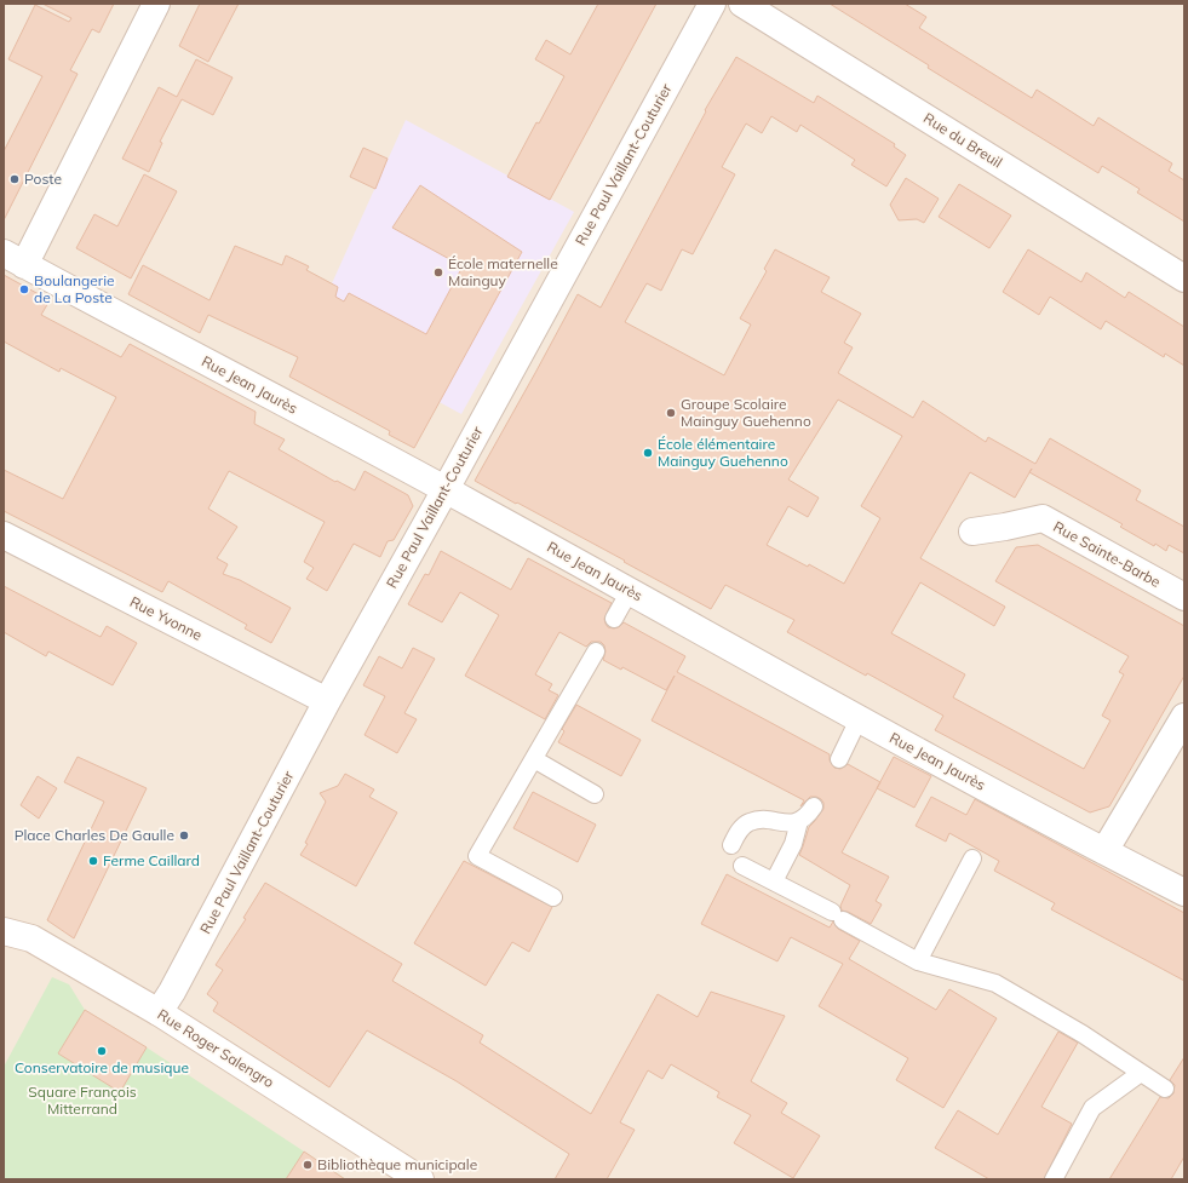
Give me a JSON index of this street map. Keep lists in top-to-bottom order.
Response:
{
  "streets": {
    "street": [
      "Rue du Breuil",
      "Rue Paul Vaillant-Couturier",
      "Rue Jean Jaurès",
      "Rue Sainte-Barbe",
      "Rue Yvonne",
      "Rue Roger Salengro"
    ]
  },
  "crossings": [
    ["Rue Paul Vaillant-Couturier", "Rue Jean Jaurès"],
    ["Rue Paul Vaillant-Couturier", "Rue Yvonne"],
    ["Rue Paul Vaillant-Couturier", "Rue Roger Salengro"]
  ],
  "parks": ["Square François Mitterrand"],
  "places": [
    "Poste",
    "École maternelle Mainguy",
    "Boulangerie de La Poste",
    "Groupe Scolaire Mainguy Guehenno",
    "École élémentaire Mainguy Guehenno",
    "Place Charles De Gaulle",
    "Ferme Caillard",
    "Conservatoire de musique",
    "Bibliothèque municipale"
  ]
}
